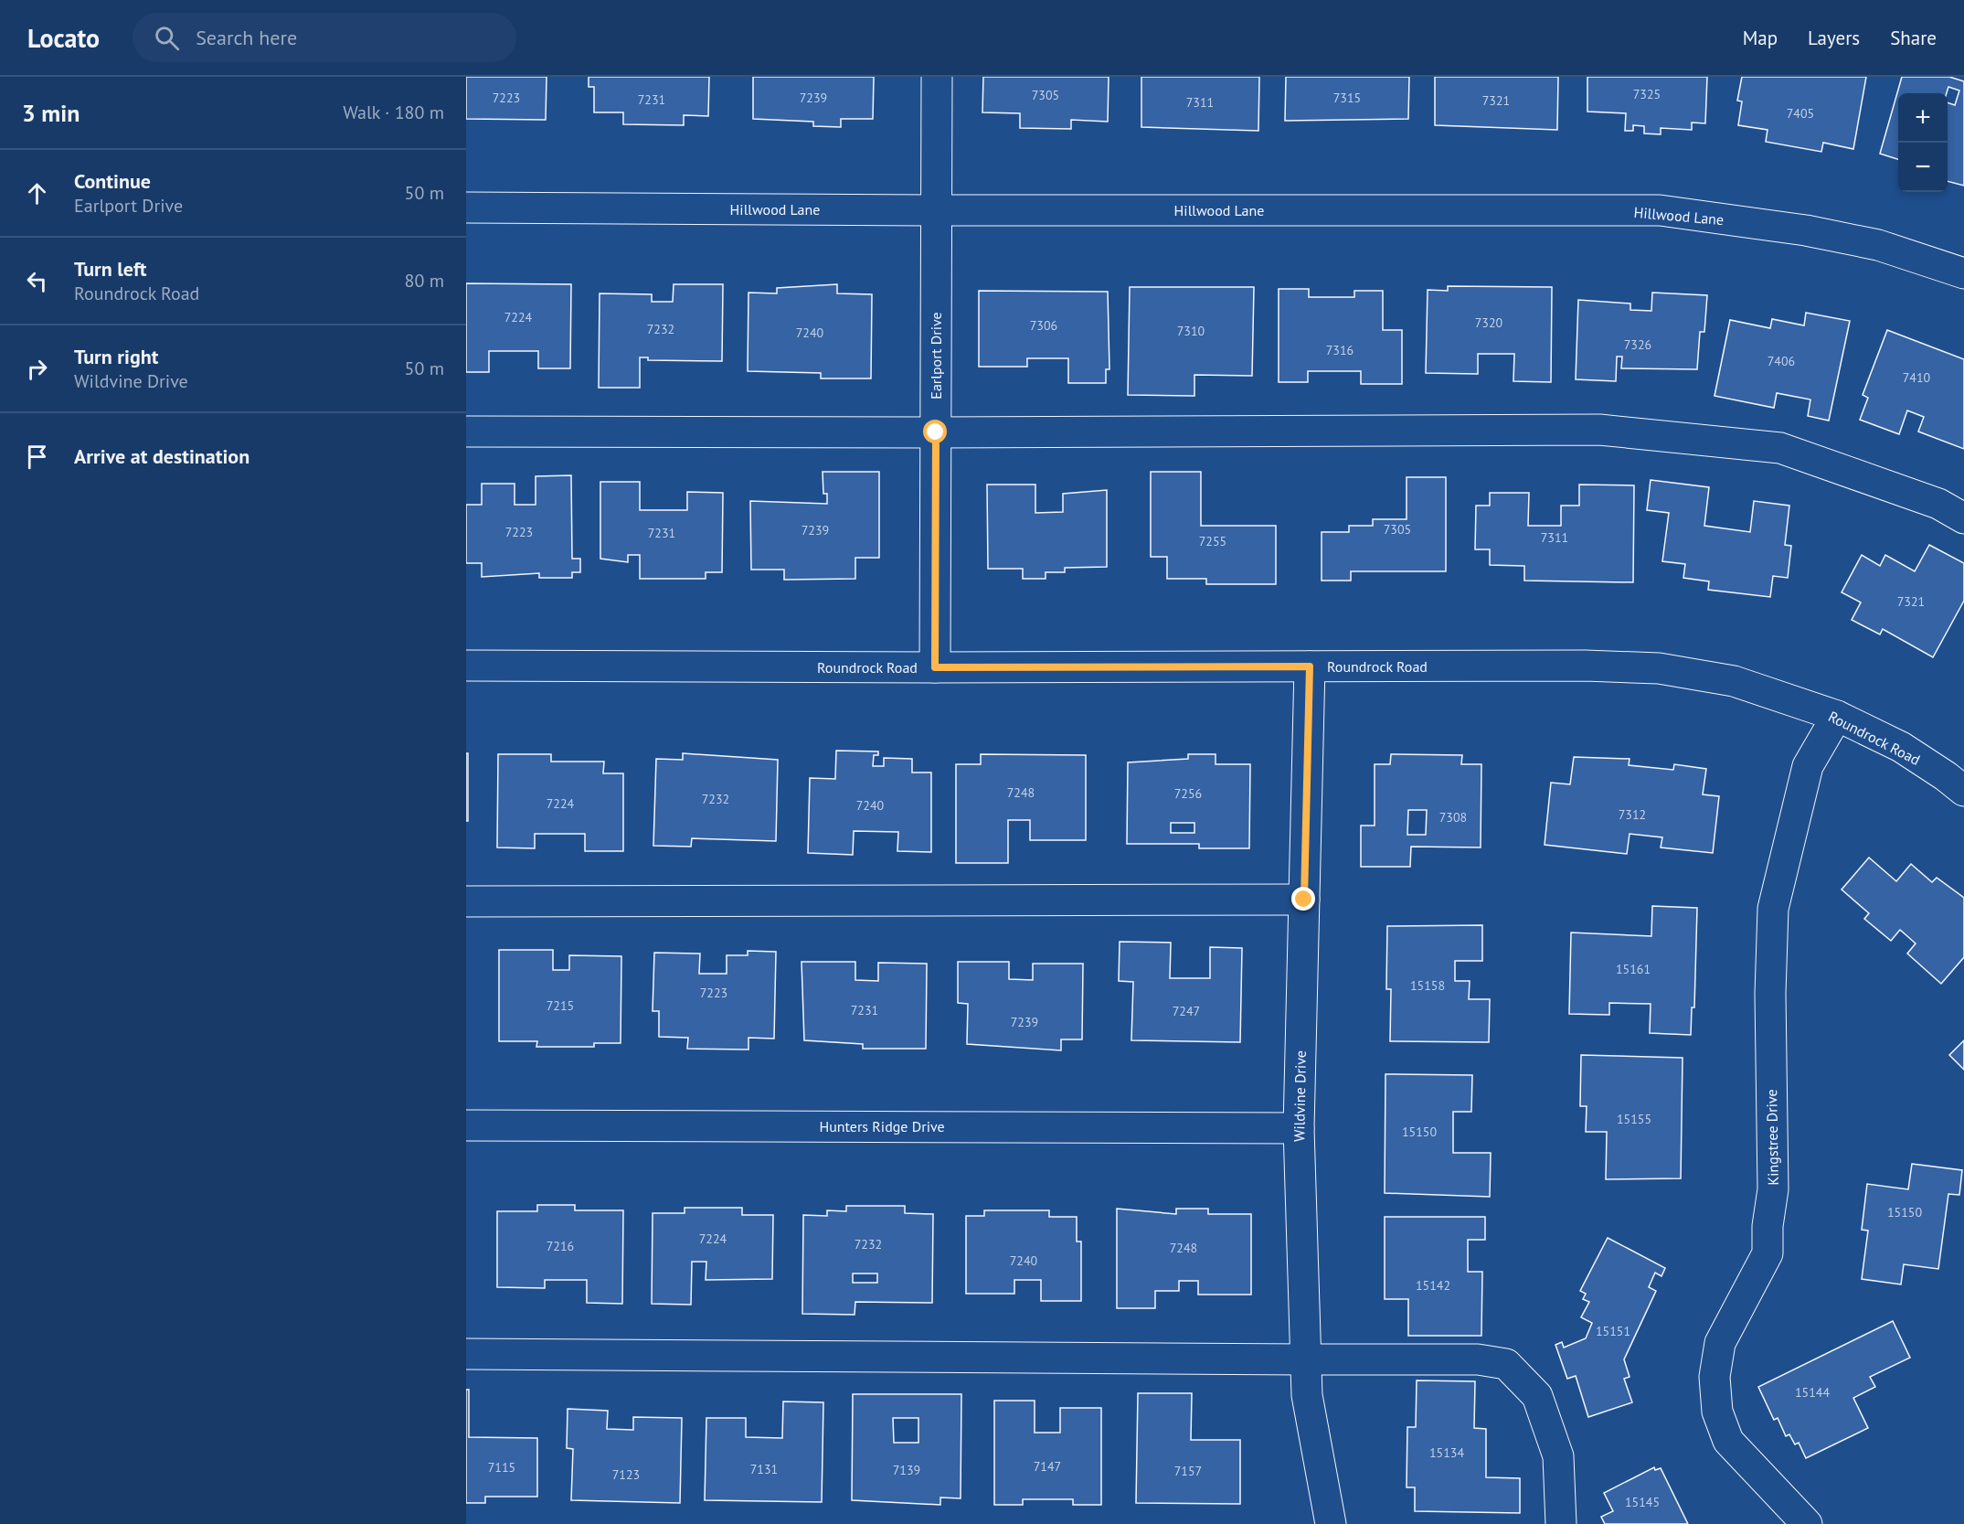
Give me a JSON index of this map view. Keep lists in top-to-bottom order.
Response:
{
  "streets": {
    "street": [
      "Hillwood Lane",
      "Earlport Drive",
      "Roundrock Road",
      "Wildvine Drive",
      "Hunters Ridge Drive",
      "Kingstree Drive"
    ]
  },
  "crossings": [
    ["Hillwood Lane", "Earlport Drive"],
    ["Earlport Drive", "Roundrock Road"],
    ["Roundrock Road", "Wildvine Drive"],
    ["Roundrock Road", "Kingstree Drive"],
    ["Wildvine Drive", "Hunters Ridge Drive"]
  ],
  "house_numbers": [
    "7325",
    "7305",
    "7223",
    "7239",
    "7315",
    "7231",
    "7321",
    "7311",
    "7405",
    "7224",
    "7320",
    "7306",
    "7232",
    "7310",
    "7240",
    "7326",
    "7316",
    "7406",
    "7410",
    "7305",
    "7239",
    "7223",
    "7231",
    "7311",
    "7255",
    "7321",
    "7248",
    "7256",
    "7232",
    "7224",
    "7240",
    "7312",
    "7308",
    "15161",
    "15158",
    "7223",
    "7215",
    "7231",
    "7247",
    "7239",
    "15155",
    "15150",
    "15150",
    "7224",
    "7232",
    "7216",
    "7248",
    "7240",
    "15142",
    "15151",
    "15144",
    "15134",
    "7147",
    "7115",
    "7131",
    "7139",
    "7157",
    "7123",
    "15145"
  ],
  "page": {
    "header": "Locato",
    "search": "Search here",
    "nav": ["Map", "Layers", "Share"],
    "heading": ["3 min", "Walk · 180 m"],
    "map_buttons": ["+", "−"],
    "list": [
      ["Continue", "Earlport Drive", "50 m"],
      ["Turn left", "Roundrock Road", "80 m"],
      ["Turn right", "Wildvine Drive", "50 m"],
      "Arrive at destination"
    ]
  }
}
